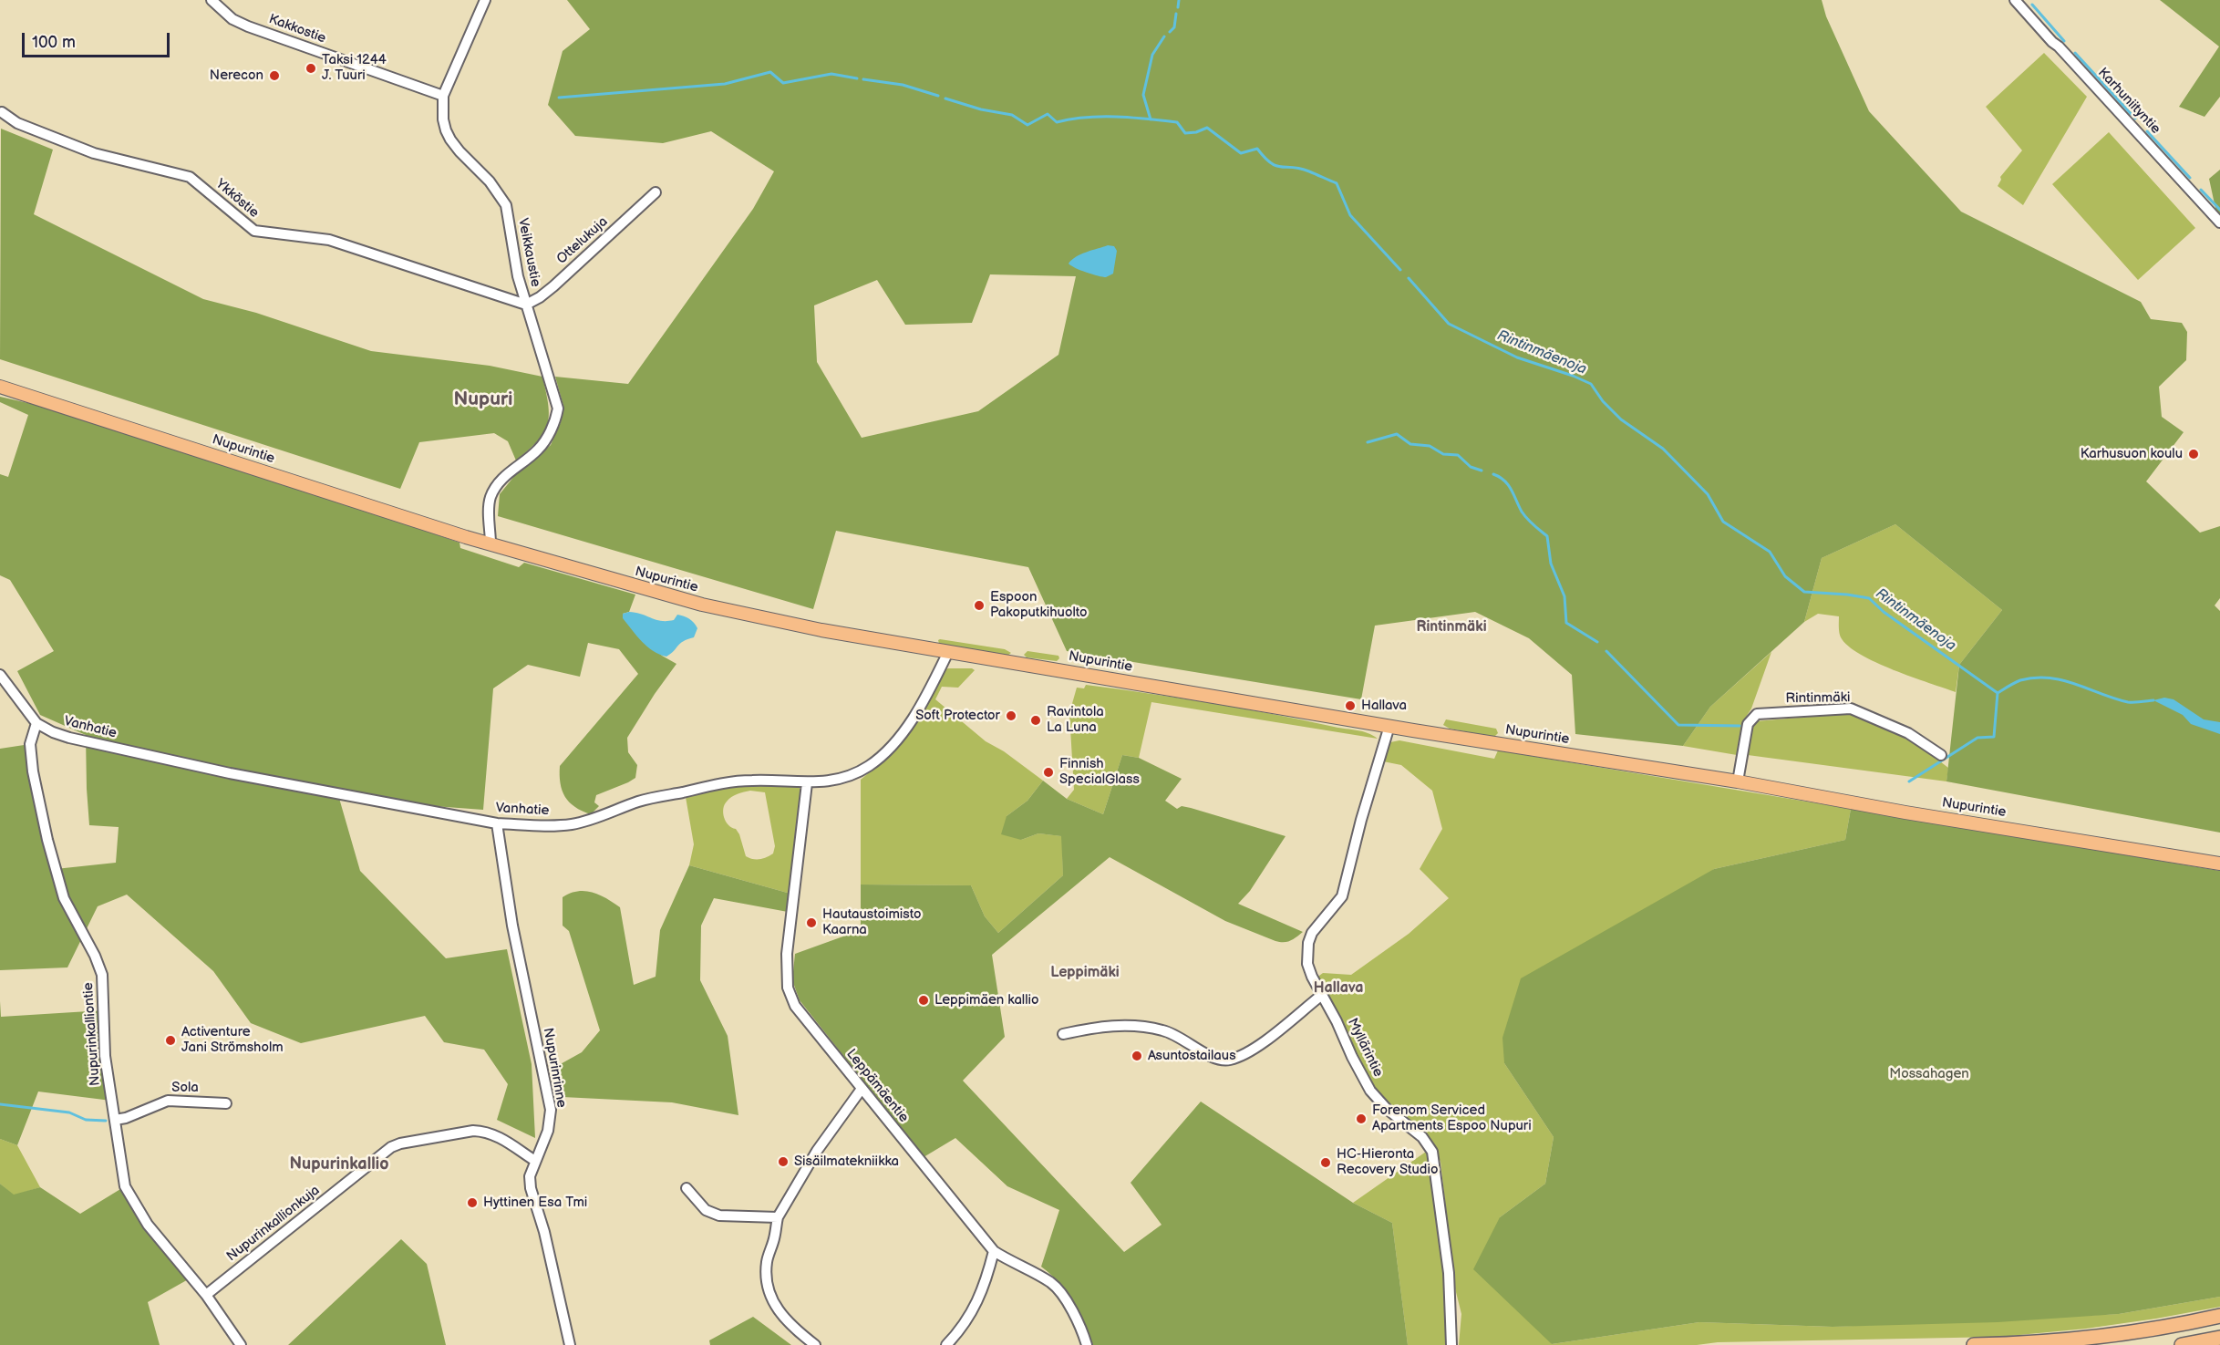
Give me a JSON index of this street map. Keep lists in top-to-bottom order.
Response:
{
  "streets": {
    "main road": ["Nupurintie"],
    "street": [
      "Kakkostie",
      "Karhuniityntie",
      "Ykköstie",
      "Ottelukuja",
      "Veikkaustie",
      "Rintinmäki",
      "Vanhatie",
      "Nupurinkalliontie",
      "Myllärintie",
      "Nupurinrinne",
      "Leppämäentie",
      "Sola",
      "Nupurinkallionkuja"
    ]
  },
  "crossings": [
    ["Kakkostie", "Veikkaustie"],
    ["Ykköstie", "Ottelukuja"],
    ["Ykköstie", "Veikkaustie"],
    ["Ottelukuja", "Veikkaustie"],
    ["Veikkaustie", "Nupurintie"],
    ["Nupurintie", "Rintinmäki"],
    ["Nupurintie", "Vanhatie"],
    ["Nupurintie", "Myllärintie"],
    ["Vanhatie", "Nupurinkalliontie"],
    ["Vanhatie", "Nupurinrinne"],
    ["Vanhatie", "Leppämäentie"],
    ["Nupurinkalliontie", "Sola"],
    ["Nupurinkalliontie", "Nupurinkallionkuja"],
    ["Nupurinrinne", "Nupurinkallionkuja"]
  ],
  "districts": [
    "Nupuri",
    "Rintinmäki",
    "Leppimäki",
    "Hallava",
    "Nupurinkallio"
  ],
  "water": ["Rintinmäenoja"],
  "parks": ["Mossahagen"],
  "places": [
    "Taksi 1244 J. Tuuri",
    "Nerecon",
    "Karhusuon koulu",
    "Espoon Pakoputkihuolto",
    "Hallava",
    "Soft Protector",
    "Ravintola La Luna",
    "Finnish SpecialGlass",
    "Hautaustoimisto Kaarna",
    "Leppimäen kallio",
    "Activenture Jani Strömsholm",
    "Asuntostailaus",
    "Forenom Serviced Apartments Espoo Nupuri",
    "Sisäilmatekniikka",
    "HC-Hieronta Recovery Studio",
    "Hyttinen Esa Tmi"
  ],
  "scale_bar": "100 m"
}
